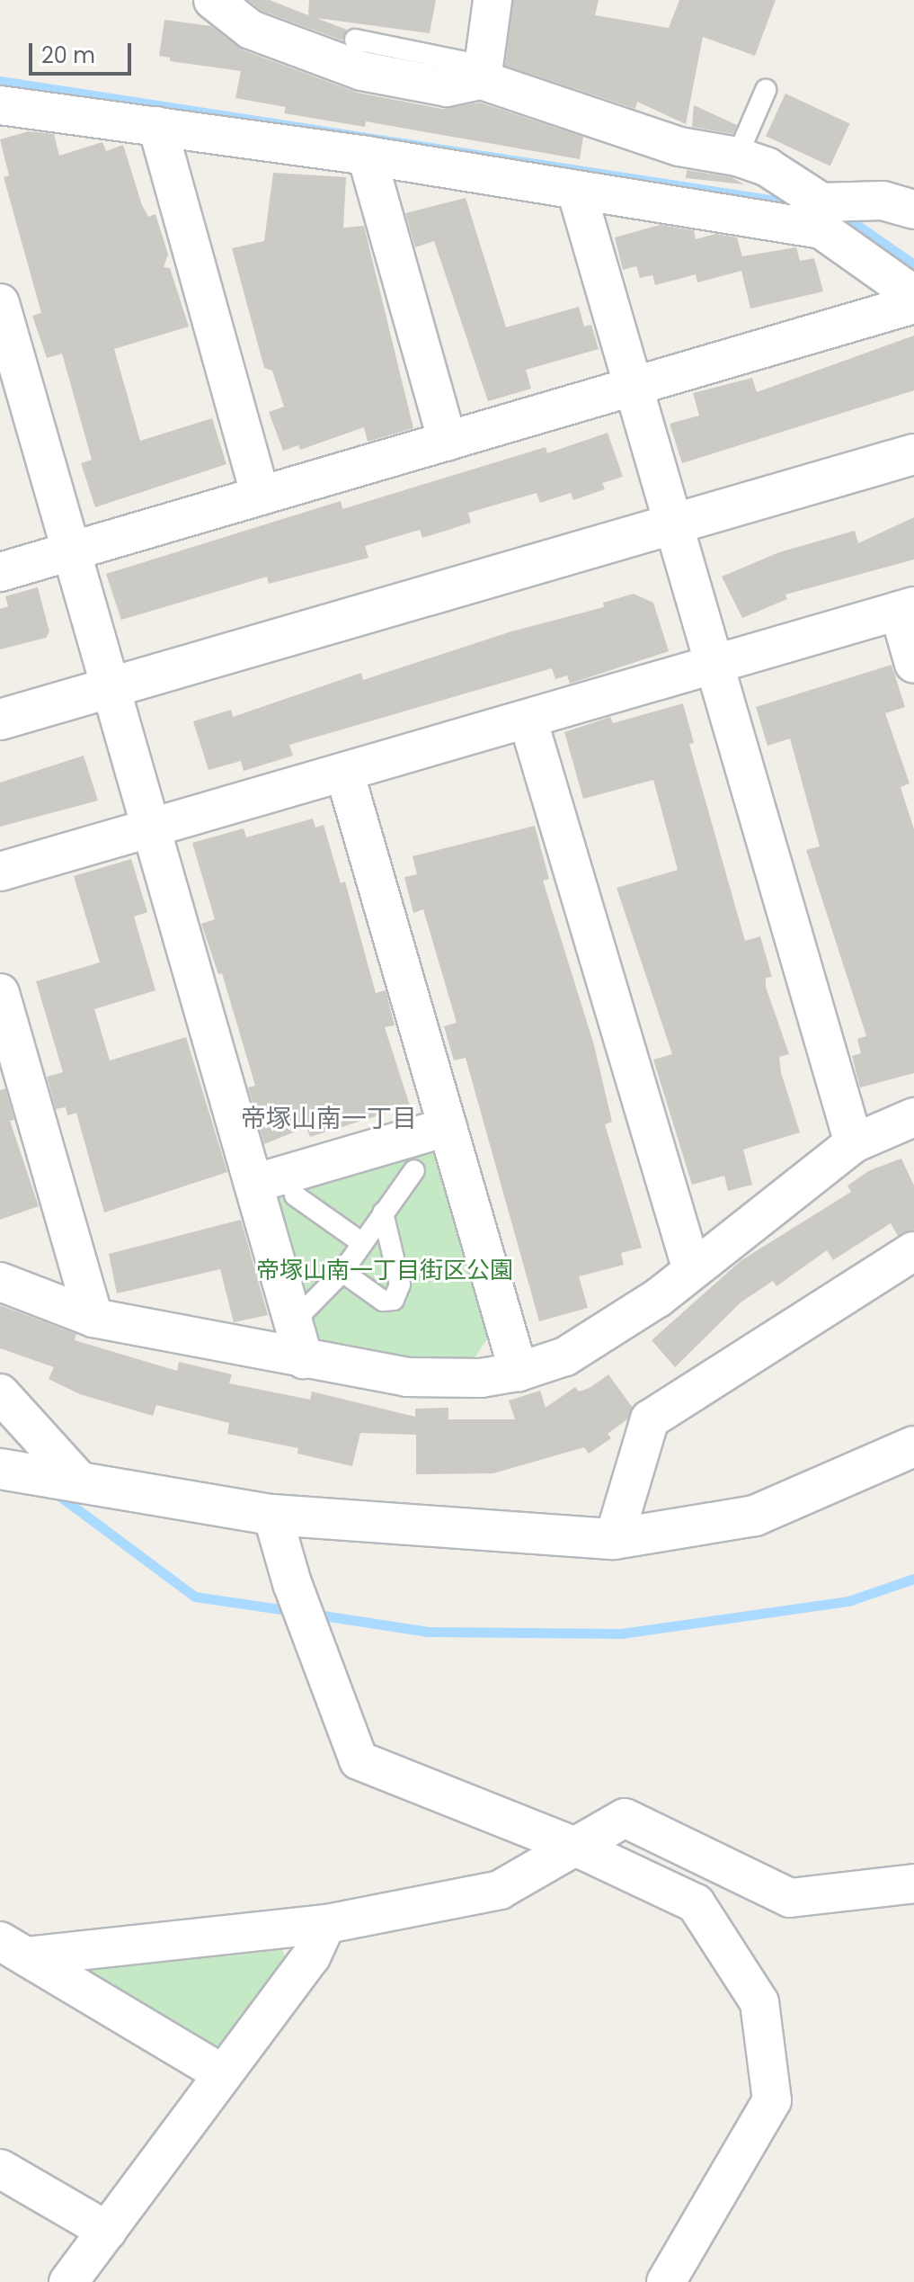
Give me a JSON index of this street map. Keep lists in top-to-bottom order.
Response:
{
  "districts": ["帝塚山南一丁目"],
  "parks": ["帝塚山南一丁目街区公園"],
  "scale_bar": "20 m"
}
